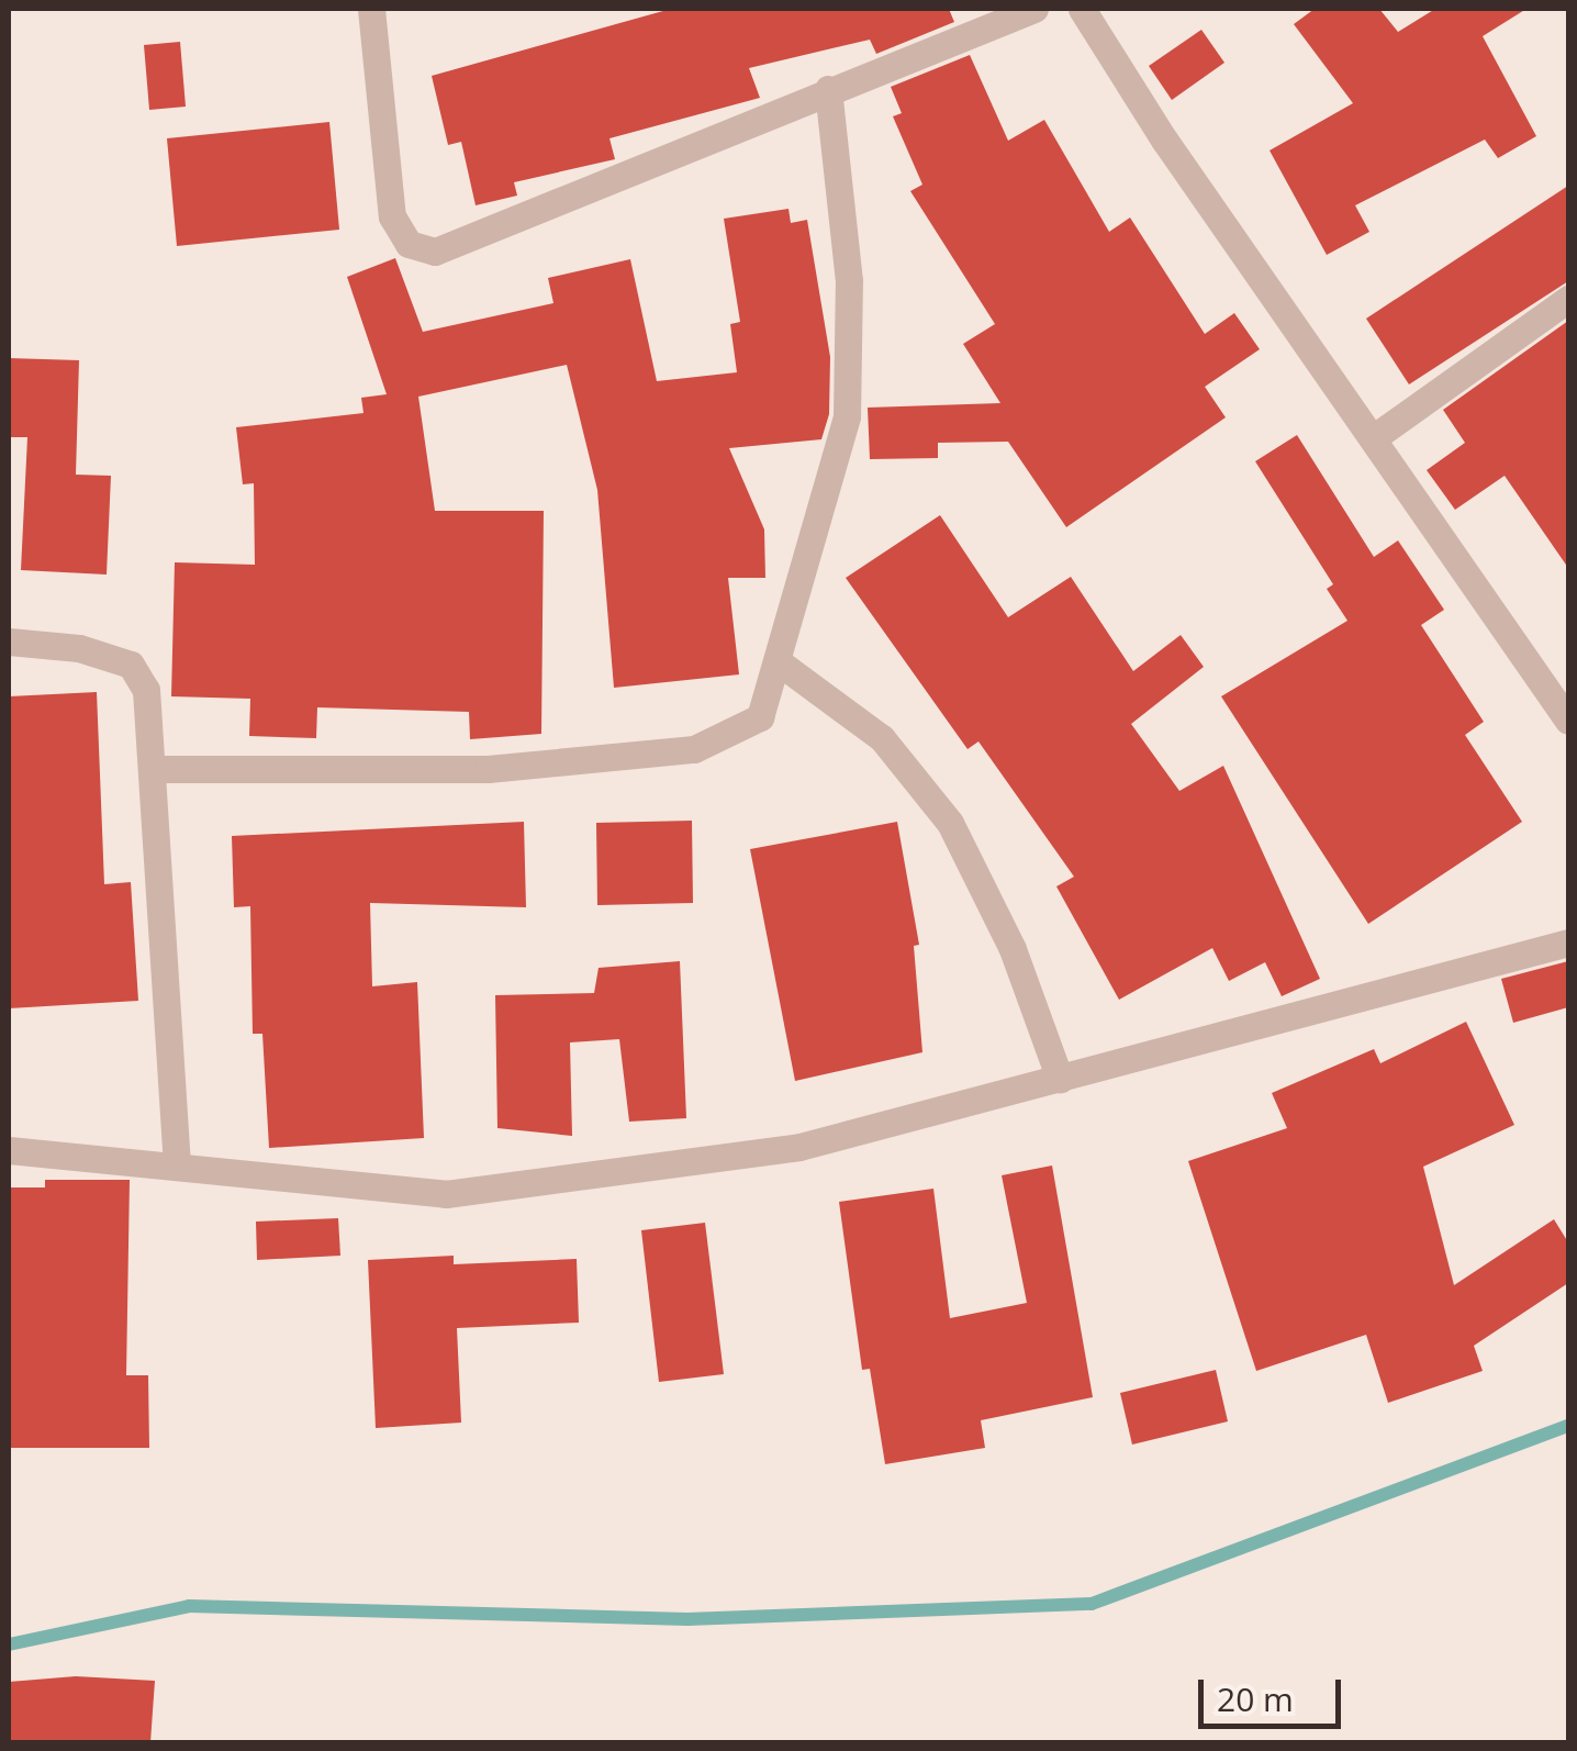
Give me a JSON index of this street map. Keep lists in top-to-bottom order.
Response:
{
  "scale_bar": "20 m"
}
